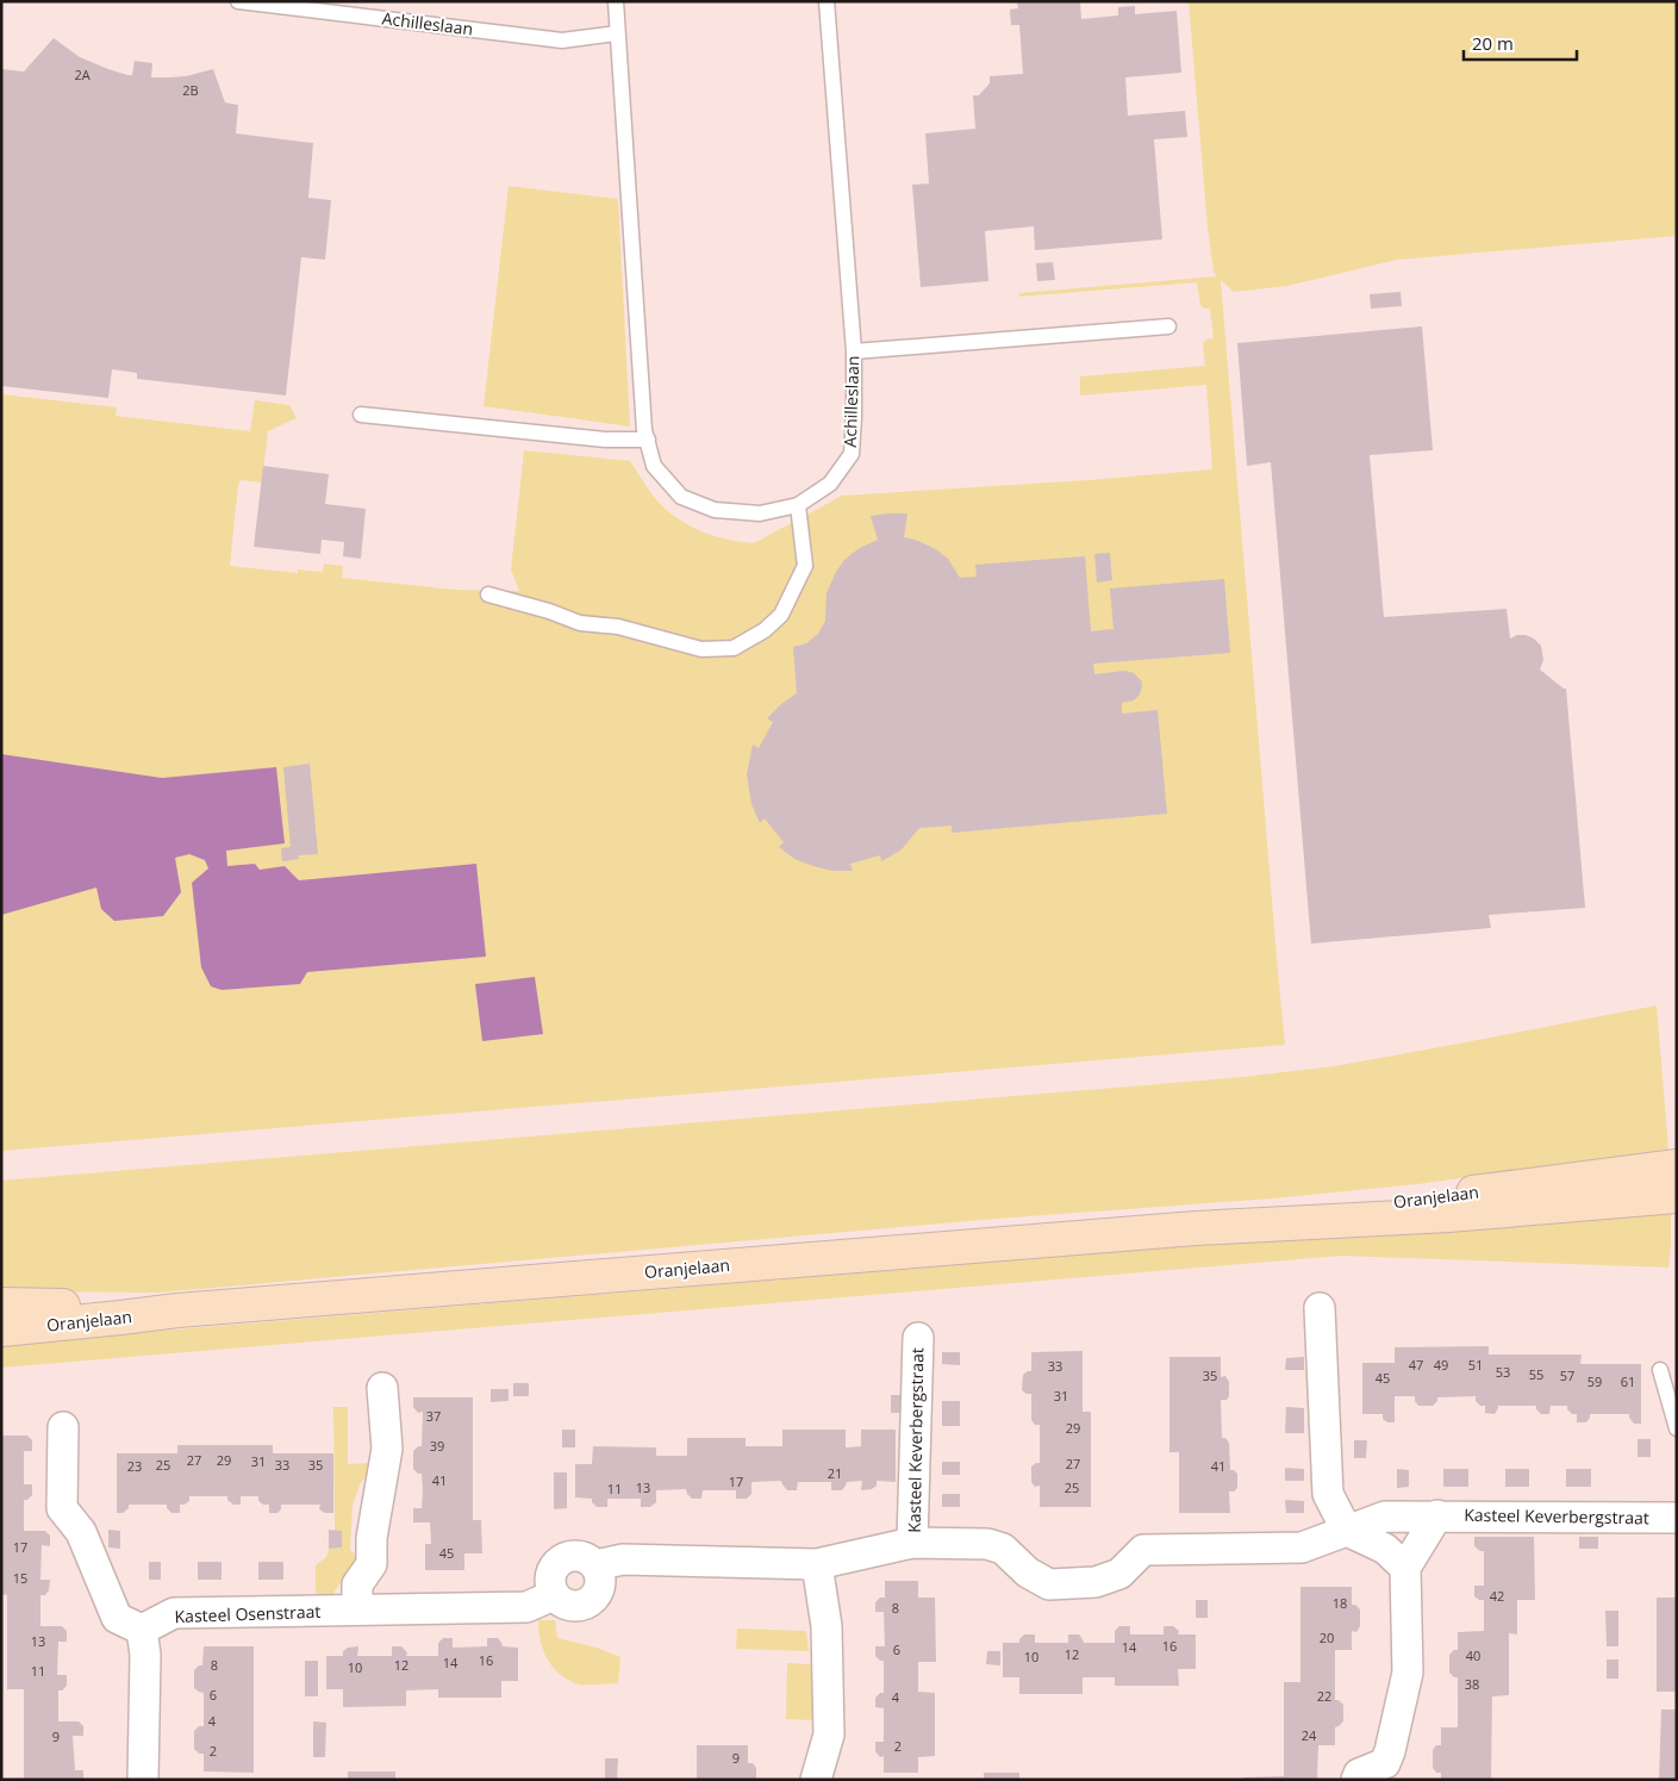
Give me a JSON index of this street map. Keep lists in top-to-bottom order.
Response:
{
  "streets": {
    "street": ["Oranjelaan", "Kasteel Keverbergstraat", "Kasteel Osenstraat"],
    "lane": ["Achilleslaan"]
  },
  "crossings": [
    ["Kasteel Keverbergstraat", "Kasteel Osenstraat"]
  ],
  "house_numbers": [
    "2A",
    "2B",
    "47",
    "49",
    "51",
    "33",
    "53",
    "55",
    "35",
    "57",
    "45",
    "59",
    "61",
    "31",
    "37",
    "29",
    "39",
    "27",
    "29",
    "31",
    "27",
    "25",
    "33",
    "35",
    "23",
    "41",
    "21",
    "41",
    "17",
    "13",
    "25",
    "11",
    "17",
    "45",
    "15",
    "42",
    "18",
    "8",
    "20",
    "13",
    "16",
    "14",
    "6",
    "12",
    "40",
    "10",
    "16",
    "14",
    "8",
    "12",
    "10",
    "11",
    "38",
    "6",
    "22",
    "4",
    "4",
    "24",
    "9",
    "2",
    "2",
    "9"
  ],
  "scale_bar": "20 m"
}
